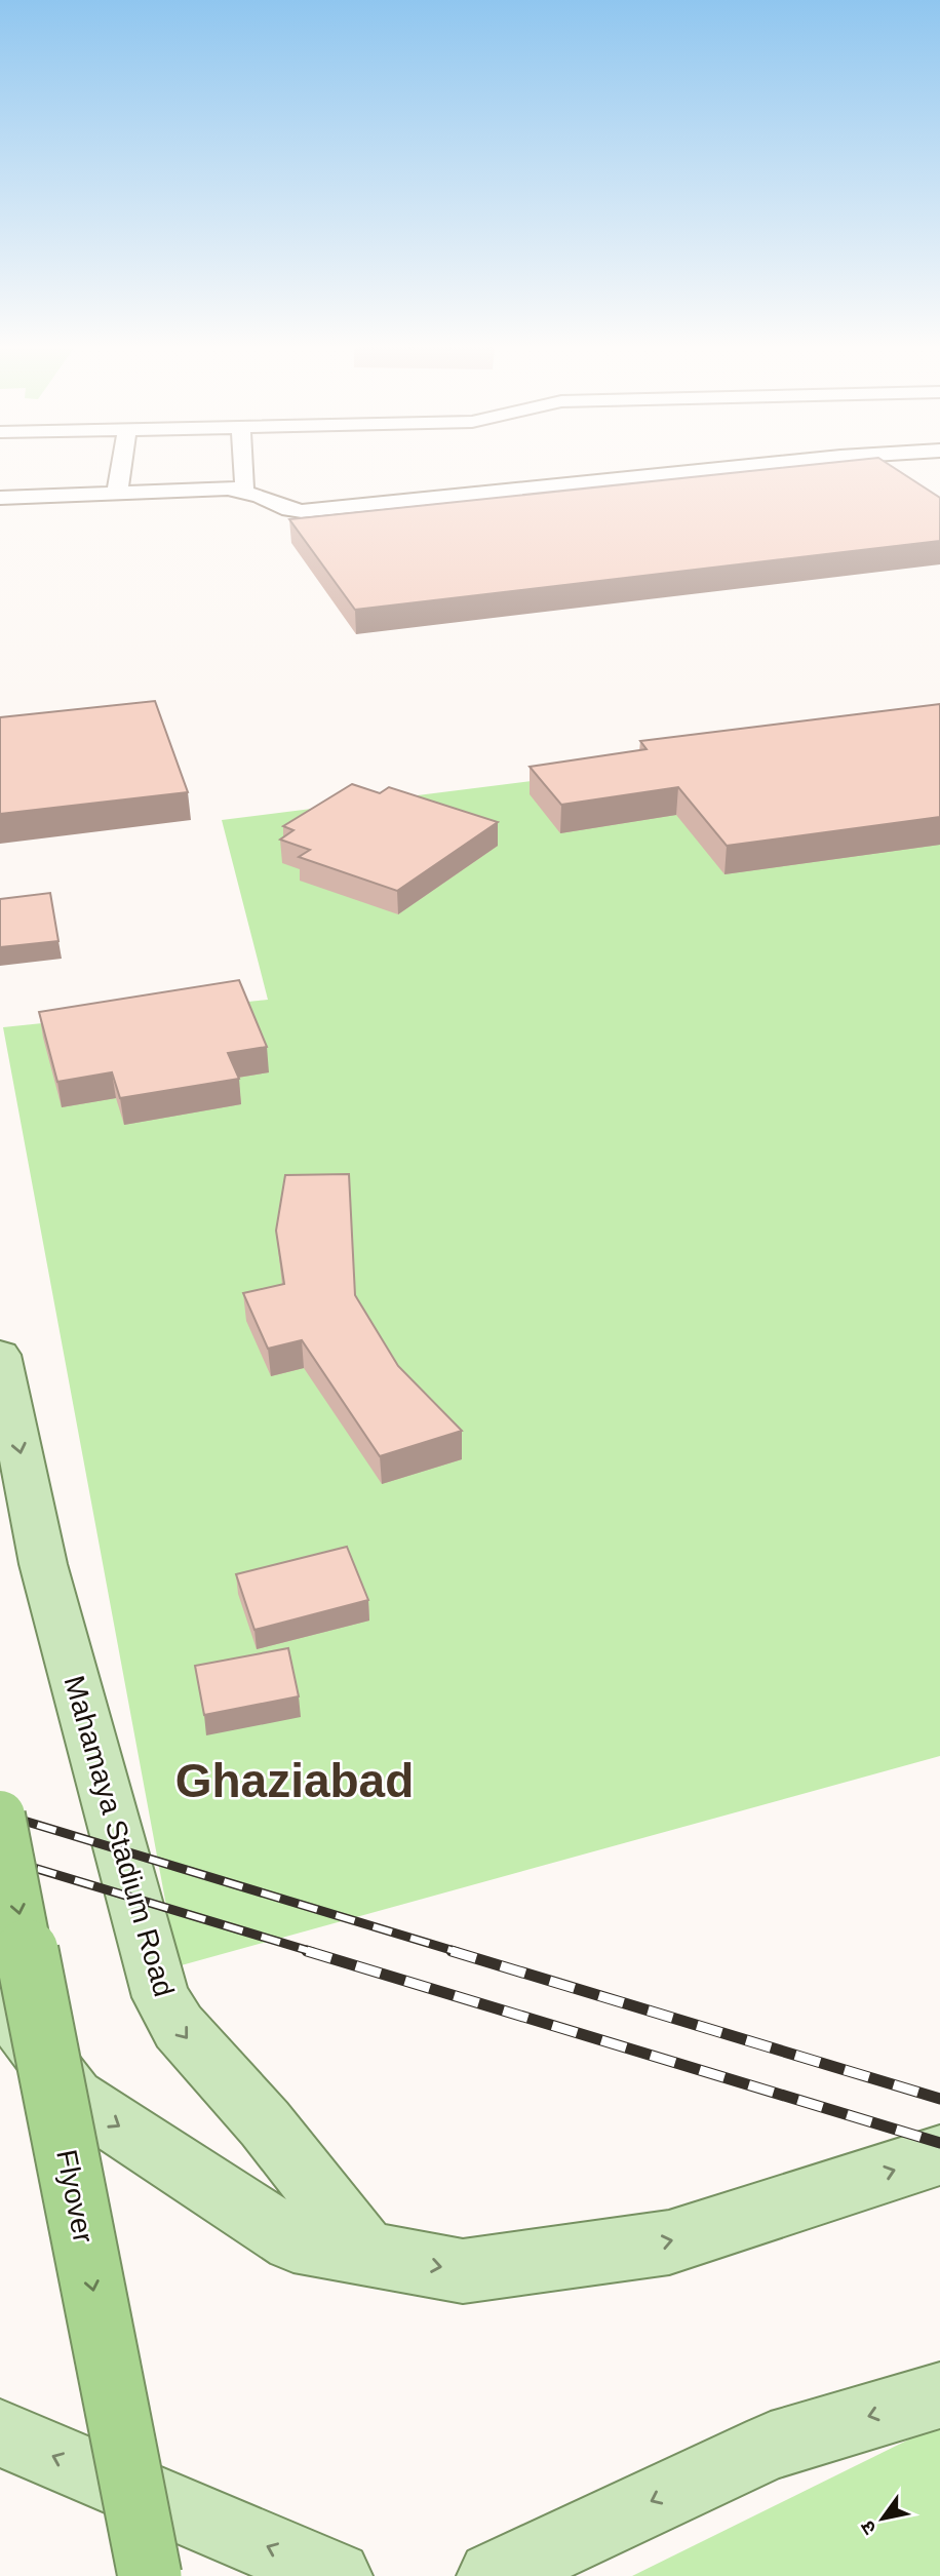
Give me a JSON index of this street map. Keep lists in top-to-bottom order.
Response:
{
  "streets": {
    "highway": ["Flyover"],
    "main road": ["Mahamaya Stadium Road"]
  },
  "one_way": ["Mahamaya Stadium Road", "Flyover"],
  "districts": ["Ghaziabad"],
  "north": "bottom left"
}
